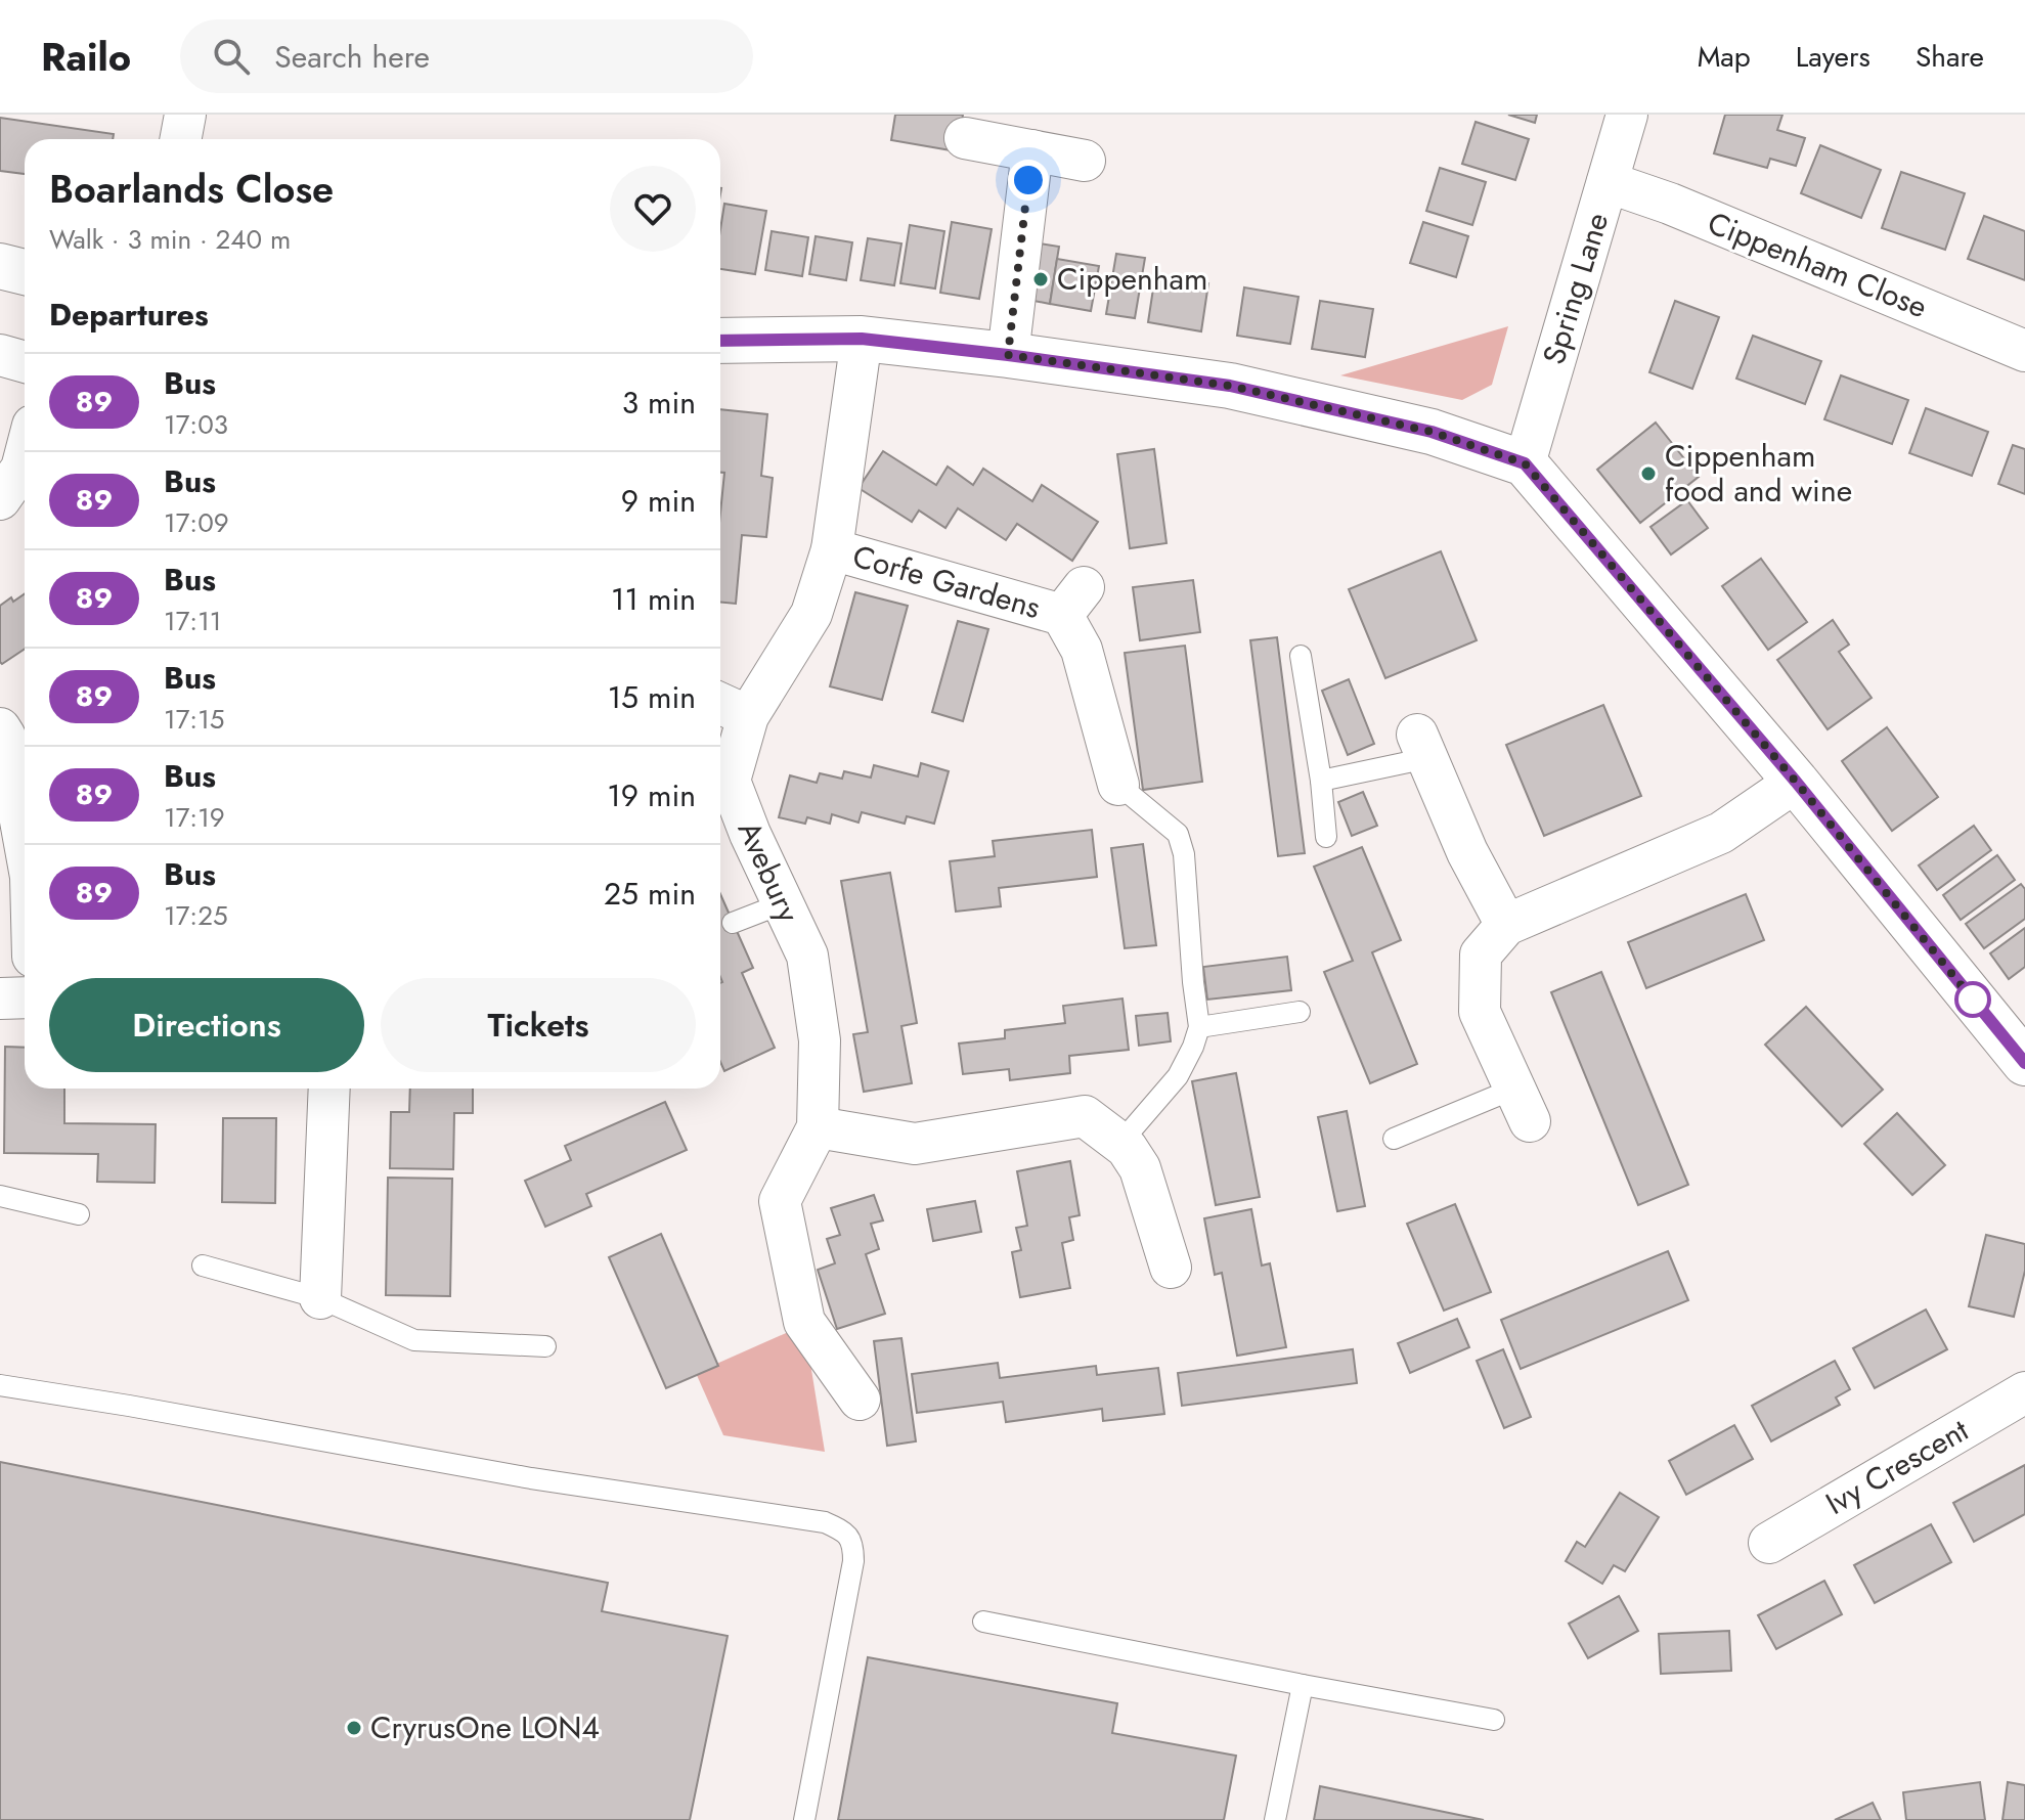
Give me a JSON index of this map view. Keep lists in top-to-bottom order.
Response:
{
  "streets": {
    "street": [
      "Cippenham Close",
      "Spring Lane",
      "Corfe Gardens",
      "Avebury",
      "Ivy Crescent"
    ]
  },
  "crossings": [
    ["Cippenham Close", "Spring Lane"],
    ["Corfe Gardens", "Avebury"]
  ],
  "places": ["Cippenham", "Cippenham food and wine", "CryrusOne LON4"],
  "lines": ["bus line 89"],
  "page": {
    "header": "Railo",
    "search": "Search here",
    "nav": ["Map", "Layers", "Share"],
    "heading": [
      ["Boarlands Close", "Walk · 3 min · 240 m"],
      "Departures"
    ],
    "list": [
      {
        "mark": "89",
        "name": "Bus",
        "note": "17:03",
        "value": "3 min"
      },
      {
        "mark": "89",
        "name": "Bus",
        "note": "17:09",
        "value": "9 min"
      },
      {
        "mark": "89",
        "name": "Bus",
        "note": "17:11",
        "value": "11 min"
      },
      {
        "mark": "89",
        "name": "Bus",
        "note": "17:15",
        "value": "15 min"
      },
      {
        "mark": "89",
        "name": "Bus",
        "note": "17:19",
        "value": "19 min"
      },
      {
        "mark": "89",
        "name": "Bus",
        "note": "17:25",
        "value": "25 min"
      }
    ],
    "buttons": ["Directions", "Tickets"]
  }
}
